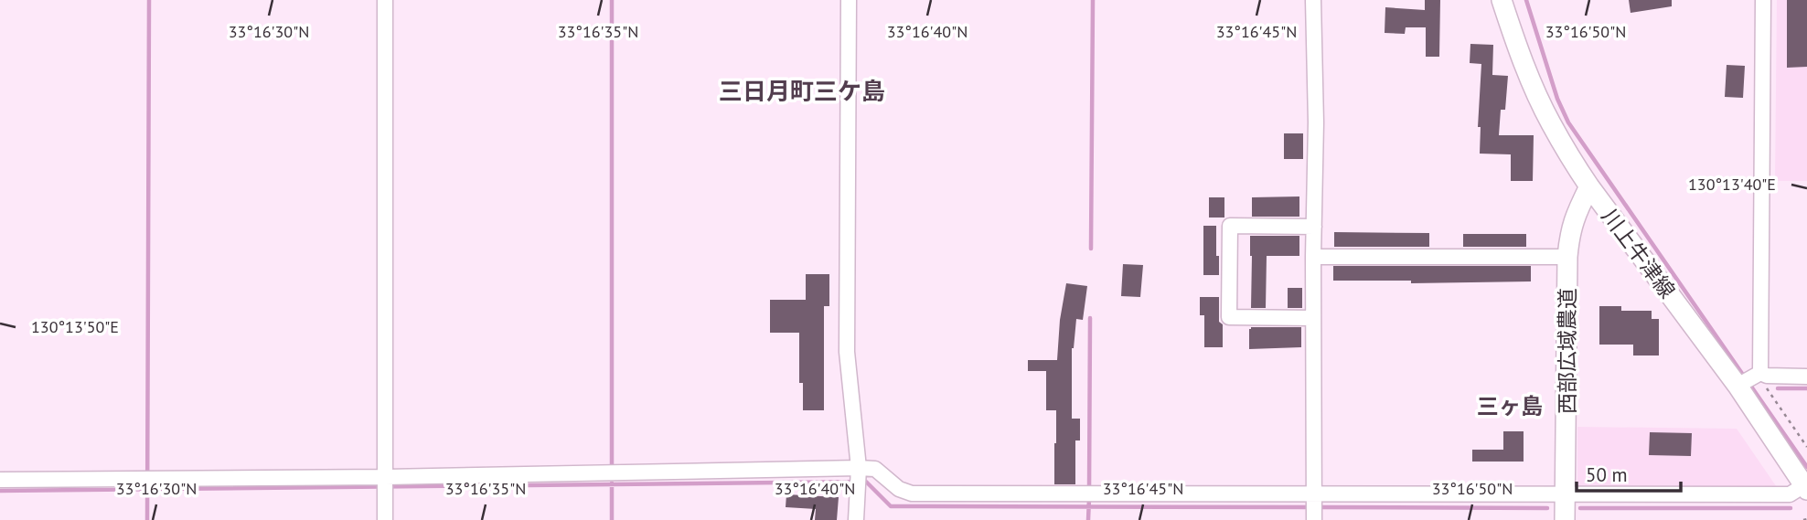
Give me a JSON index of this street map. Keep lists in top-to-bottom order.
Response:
{
  "streets": {
    "main road": ["川上牛津線", "西部広域農道"]
  },
  "crossings": [
    ["川上牛津線", "西部広域農道"]
  ],
  "districts": ["三日月町三ケ島", "三ヶ島"],
  "scale_bar": "50 m",
  "coordinates": [
    "33°16'30\"N",
    "33°16'35\"N",
    "33°16'40\"N",
    "33°16'45\"N",
    "33°16'50\"N",
    "130°13'40\"E",
    "130°13'50\"E"
  ]
}
